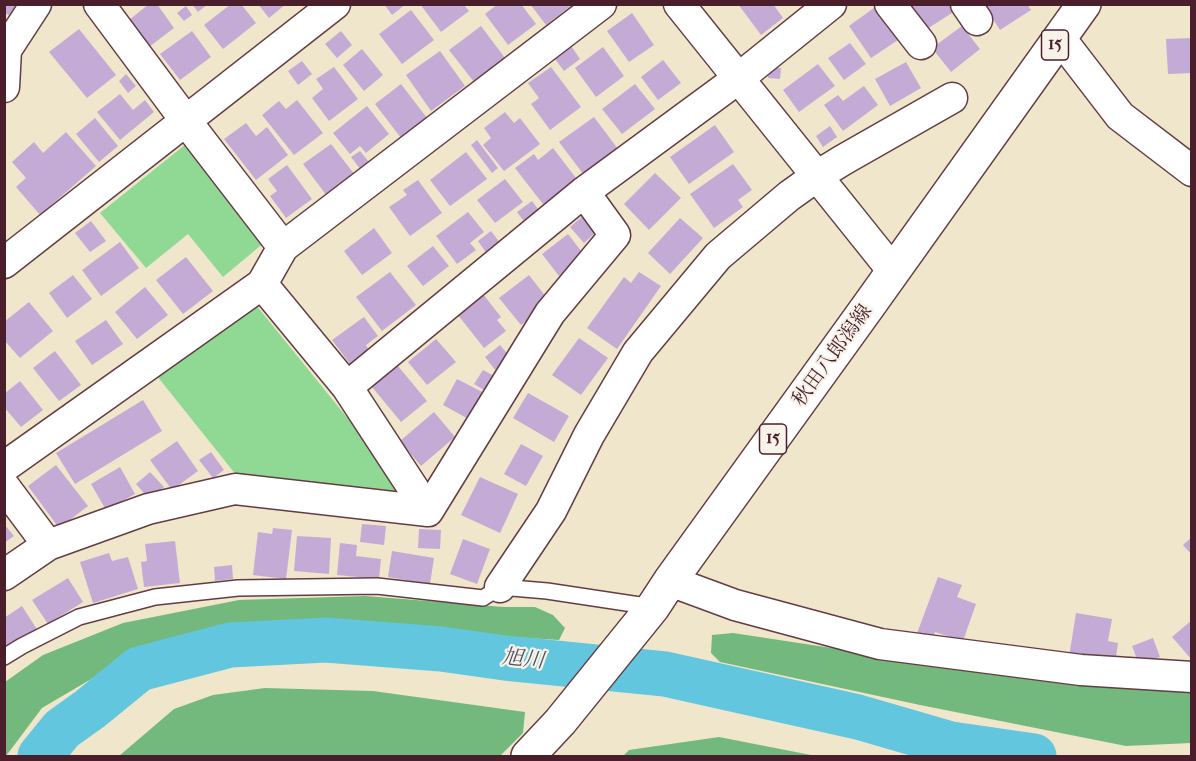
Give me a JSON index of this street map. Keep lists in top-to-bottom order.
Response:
{
  "streets": {
    "main road": ["15", "秋田八郎潟線"]
  },
  "water": ["旭川"]
}
